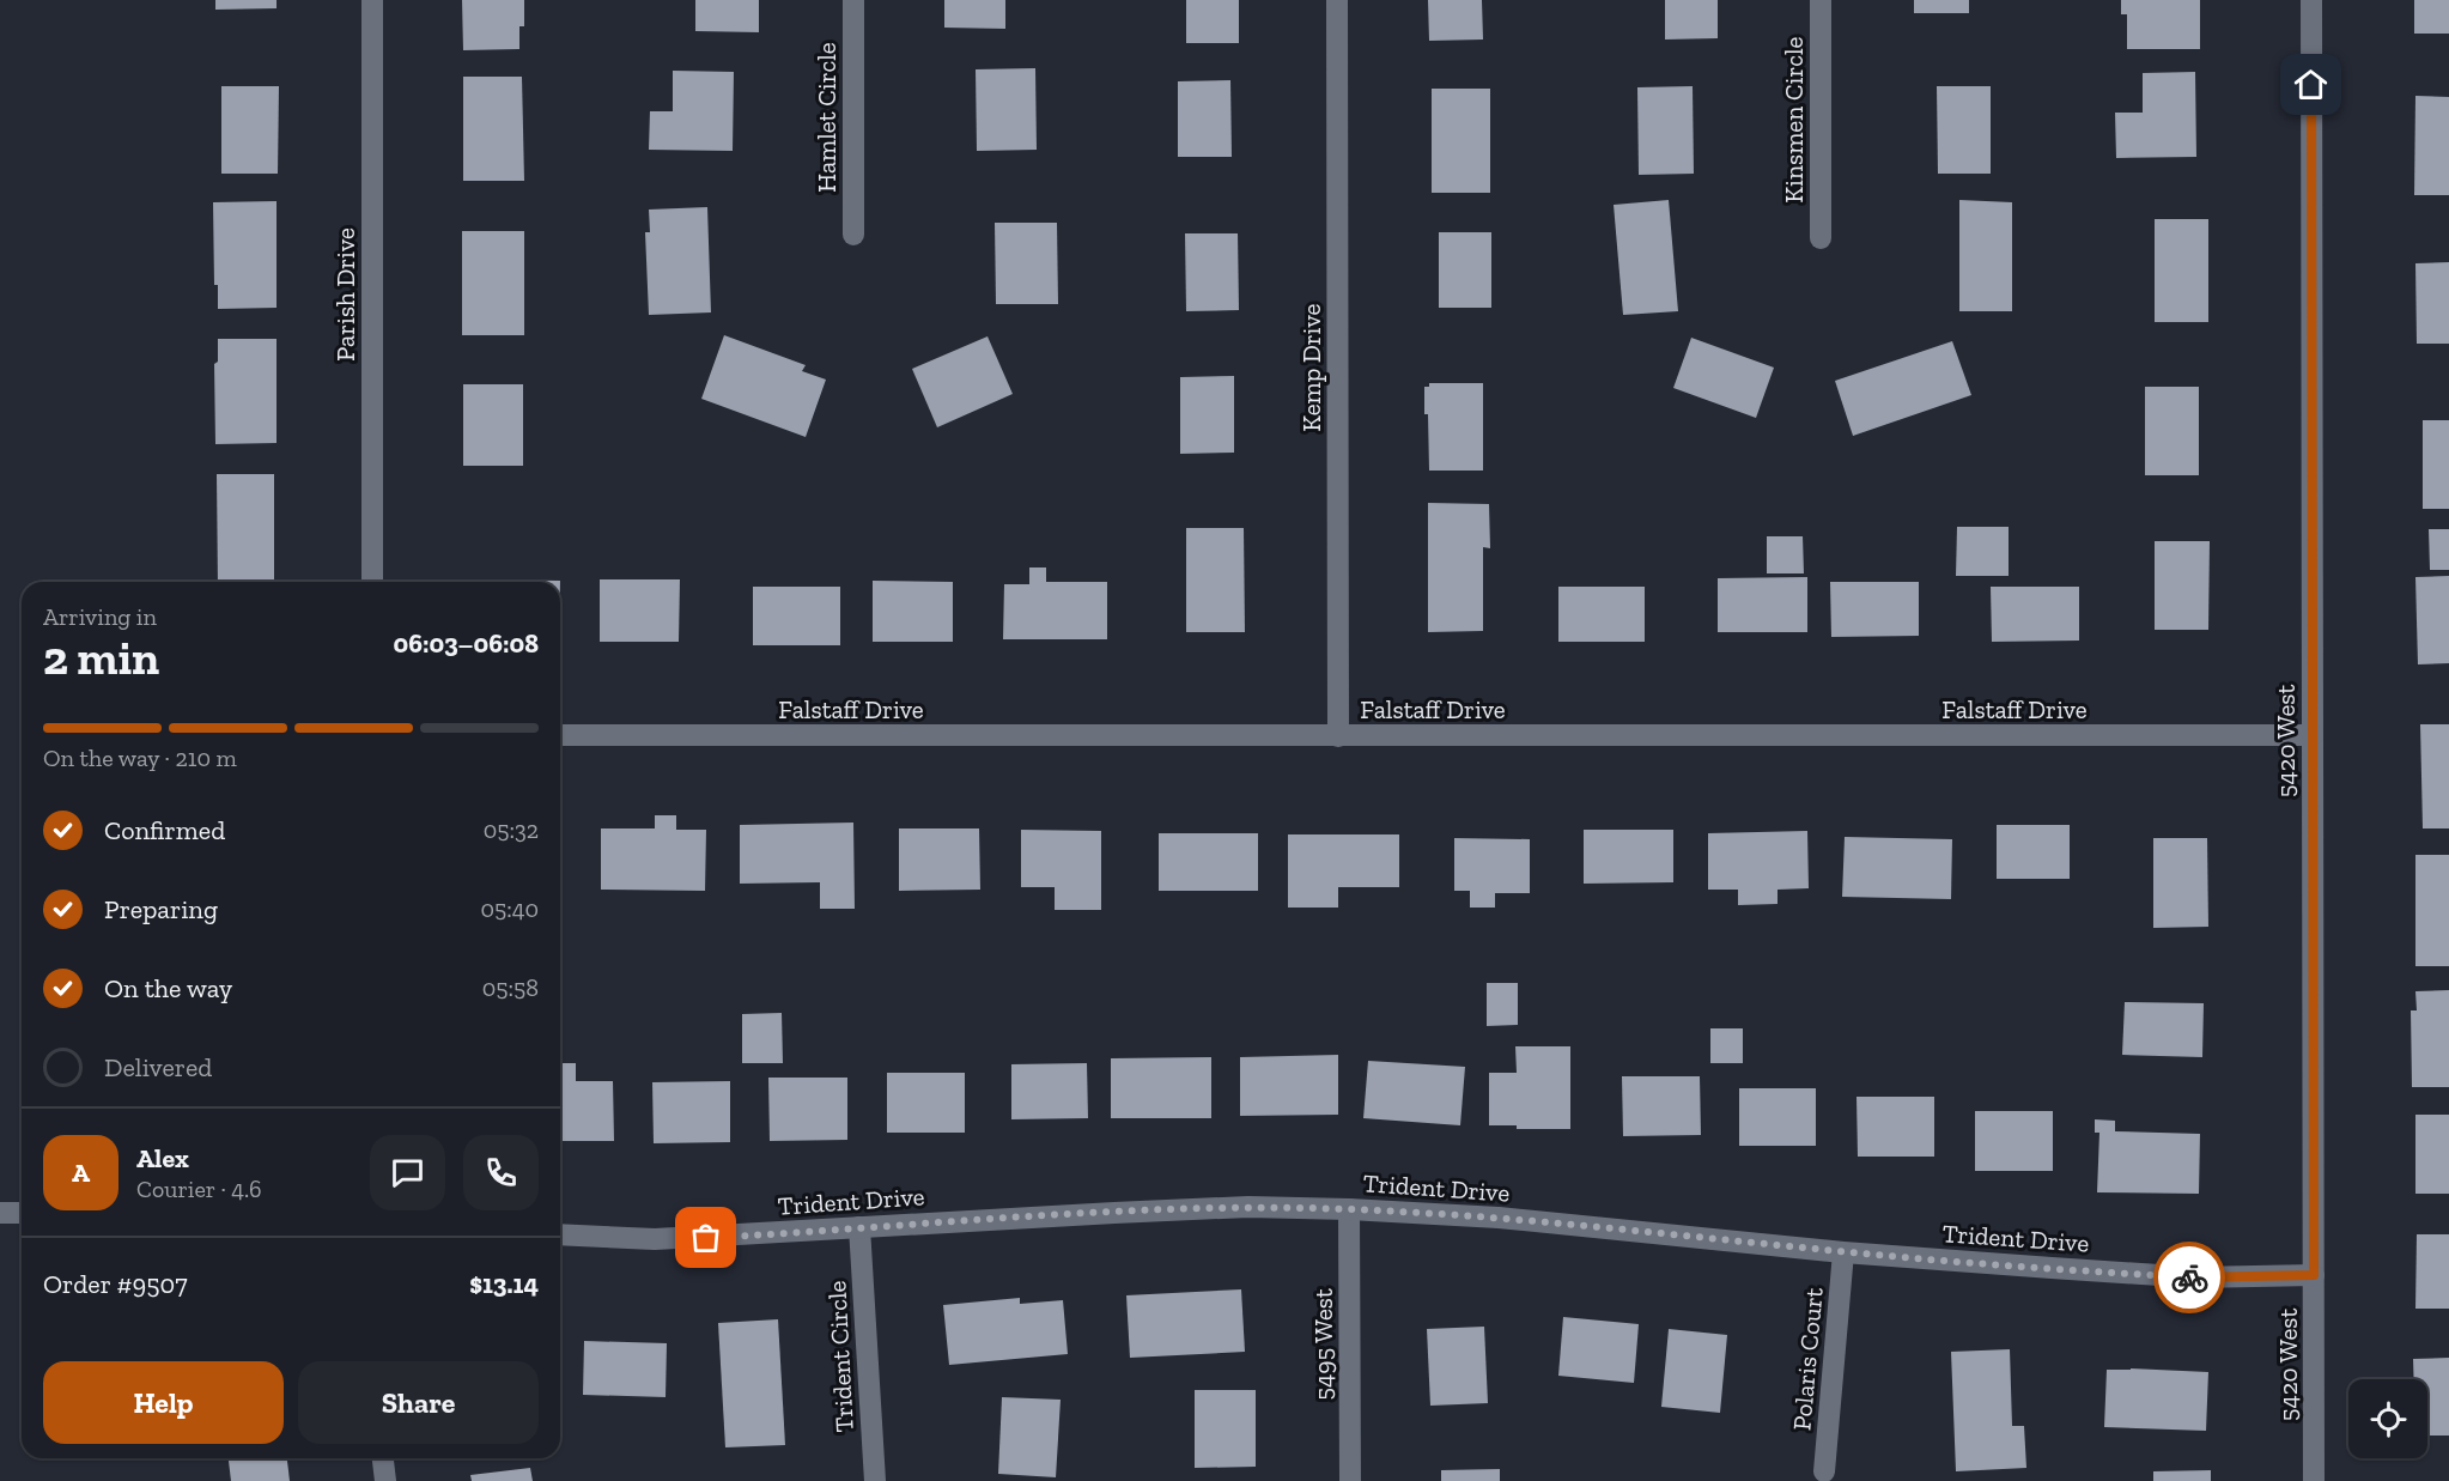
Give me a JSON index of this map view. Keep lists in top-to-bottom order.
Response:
{
  "streets": {
    "street": [
      "Hamlet Circle",
      "Kinsmen Circle",
      "Parish Drive",
      "Kemp Drive",
      "Falstaff Drive",
      "5420 West",
      "Trident Drive",
      "5495 West",
      "Trident Circle",
      "Polaris Court"
    ]
  },
  "crossings": [
    ["Kemp Drive", "Falstaff Drive"],
    ["Falstaff Drive", "5420 West"],
    ["5420 West", "Trident Drive"],
    ["Trident Drive", "5495 West"],
    ["Trident Drive", "Trident Circle"],
    ["Trident Drive", "Polaris Court"]
  ],
  "page": {
    "heading": ["2 min", "Arriving in", "06:03–06:08"],
    "panel": [
      "Alex",
      "Courier · 4.6",
      "Order #9507",
      "$13.14"
    ],
    "bar": "On the way · 210 m",
    "list": [
      ["Confirmed", "05:32"],
      ["Preparing", "05:40"],
      ["On the way", "05:58"],
      "Delivered"
    ],
    "round": "A",
    "buttons": ["Help", "Share"]
  }
}
